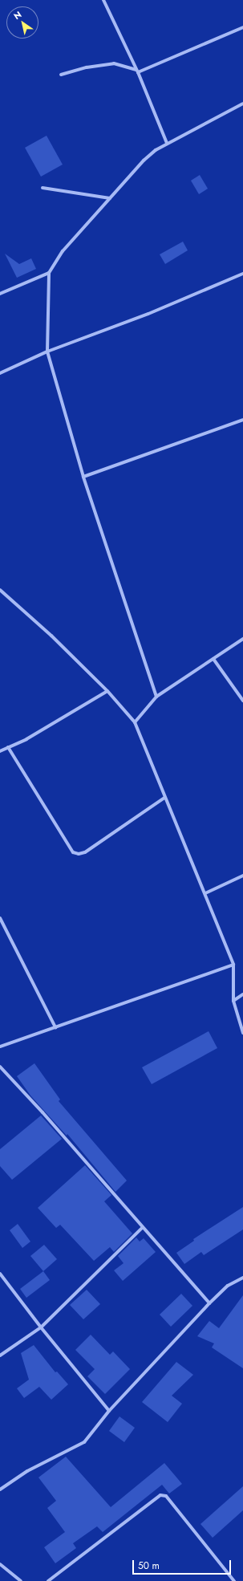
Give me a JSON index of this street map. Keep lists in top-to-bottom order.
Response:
{
  "scale_bar": "50 m",
  "north": "top left"
}
